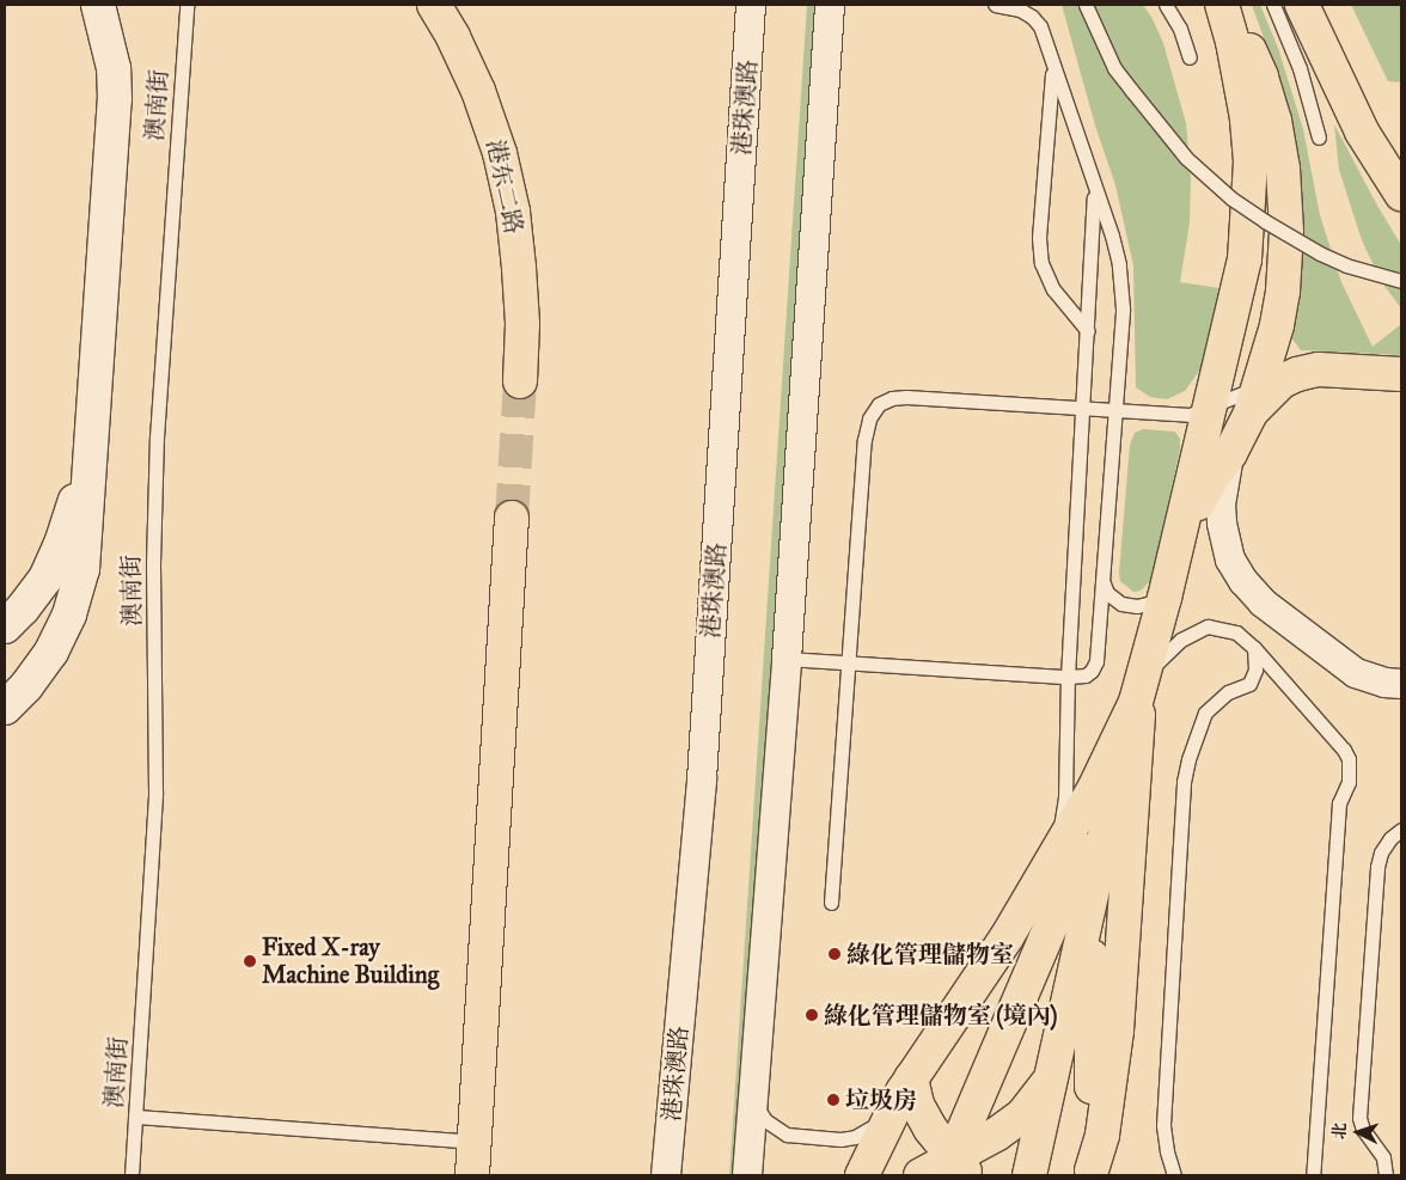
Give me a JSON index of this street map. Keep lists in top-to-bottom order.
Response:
{
  "streets": {
    "main road": ["港东二路"],
    "street": ["港珠澳路"],
    "lane": ["澳南街"]
  },
  "places": [
    "綠化管理儲物室",
    "Fixed X-ray Machine Building",
    "綠化管理儲物室 (境內)",
    "垃圾房"
  ],
  "north": "left"
}
